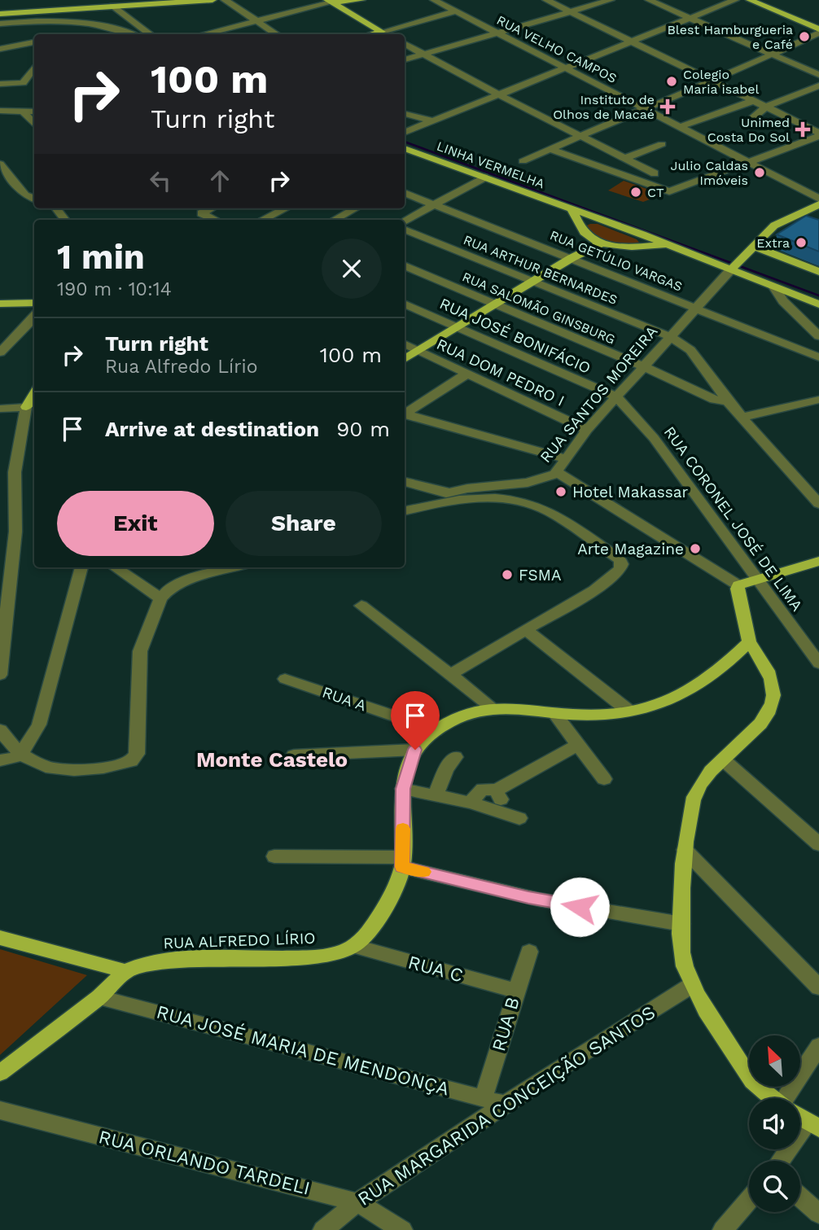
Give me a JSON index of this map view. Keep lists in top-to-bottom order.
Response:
{
  "streets": {
    "main road": ["LINHA VERMELHA", "RUA ALFREDO LÍRIO"],
    "street": [
      "RUA VELHO CAMPOS",
      "RUA GETÚLIO VARGAS",
      "RUA ARTHUR BERNARDES",
      "RUA SALOMÃO GINSBURG",
      "RUA JOSÉ BONIFÁCIO",
      "RUA DOM PEDRO I",
      "RUA SANTOS MOREIRA",
      "RUA CORONEL JOSÉ DE LIMA",
      "RUA A",
      "RUA C",
      "RUA B",
      "RUA JOSÉ MARIA DE MENDONÇA",
      "RUA MARGARIDA CONCEIÇÃO SANTOS",
      "RUA ORLANDO TARDELI"
    ]
  },
  "crossings": [
    ["LINHA VERMELHA", "RUA SANTOS MOREIRA"],
    ["RUA GETÚLIO VARGAS", "RUA SANTOS MOREIRA"],
    ["RUA ARTHUR BERNARDES", "RUA SALOMÃO GINSBURG"],
    ["RUA ARTHUR BERNARDES", "RUA SANTOS MOREIRA"],
    ["RUA SALOMÃO GINSBURG", "RUA SANTOS MOREIRA"],
    ["RUA JOSÉ BONIFÁCIO", "RUA SANTOS MOREIRA"],
    ["RUA JOSÉ BONIFÁCIO", "RUA CORONEL JOSÉ DE LIMA"],
    ["RUA DOM PEDRO I", "RUA SANTOS MOREIRA"],
    ["RUA SANTOS MOREIRA", "RUA CORONEL JOSÉ DE LIMA"],
    ["RUA ALFREDO LÍRIO", "RUA C"],
    ["RUA ALFREDO LÍRIO", "RUA JOSÉ MARIA DE MENDONÇA"],
    ["RUA C", "RUA B"],
    ["RUA B", "RUA JOSÉ MARIA DE MENDONÇA"],
    ["RUA JOSÉ MARIA DE MENDONÇA", "RUA MARGARIDA CONCEIÇÃO SANTOS"],
    ["RUA MARGARIDA CONCEIÇÃO SANTOS", "RUA ORLANDO TARDELI"]
  ],
  "districts": ["Monte Castelo"],
  "places": {
    "other": [
      "Blest Hamburgueria e Café",
      "Colegio Maria isabel",
      "Julio Caldas Imóveis",
      "CT",
      "Extra",
      "Hotel Makassar",
      "Arte Magazine",
      "FSMA"
    ],
    "health": ["Instituto de Olhos de Macaé", "Unimed Costa Do Sol"]
  },
  "north": "top left",
  "page": {
    "turn": ["100 m", "Turn right"],
    "heading": ["1 min", "190 m · 10:14"],
    "list": [
      {
        "name": "Turn right",
        "note": "Rua Alfredo Lírio",
        "value": "100 m"
      },
      {
        "name": "Arrive at destination",
        "value": "90 m"
      }
    ],
    "buttons": ["Exit", "Share"]
  }
}
